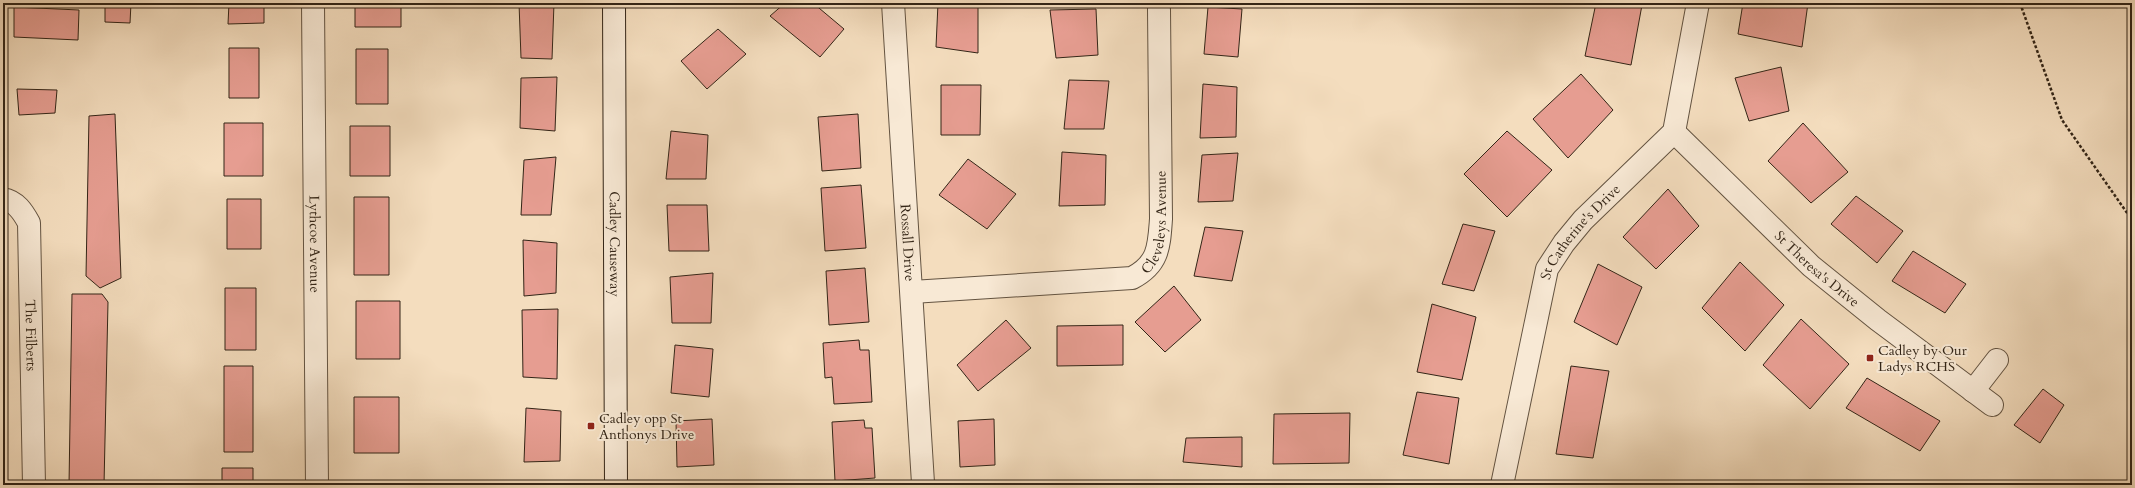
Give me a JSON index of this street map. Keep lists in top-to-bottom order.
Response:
{
  "streets": {
    "street": [
      "Cleveleys Avenue",
      "St Catherine's Drive",
      "Rossall Drive",
      "Lythcoe Avenue",
      "Cadley Causeway",
      "St Theresa's Drive",
      "The Filberts"
    ]
  },
  "crossings": [
    ["Cleveleys Avenue", "Rossall Drive"],
    ["St Catherine's Drive", "St Theresa's Drive"]
  ],
  "places": {
    "transit": ["Cadley by Our Ladys RCHS", "Cadley opp St Anthonys Drive"]
  }
}
